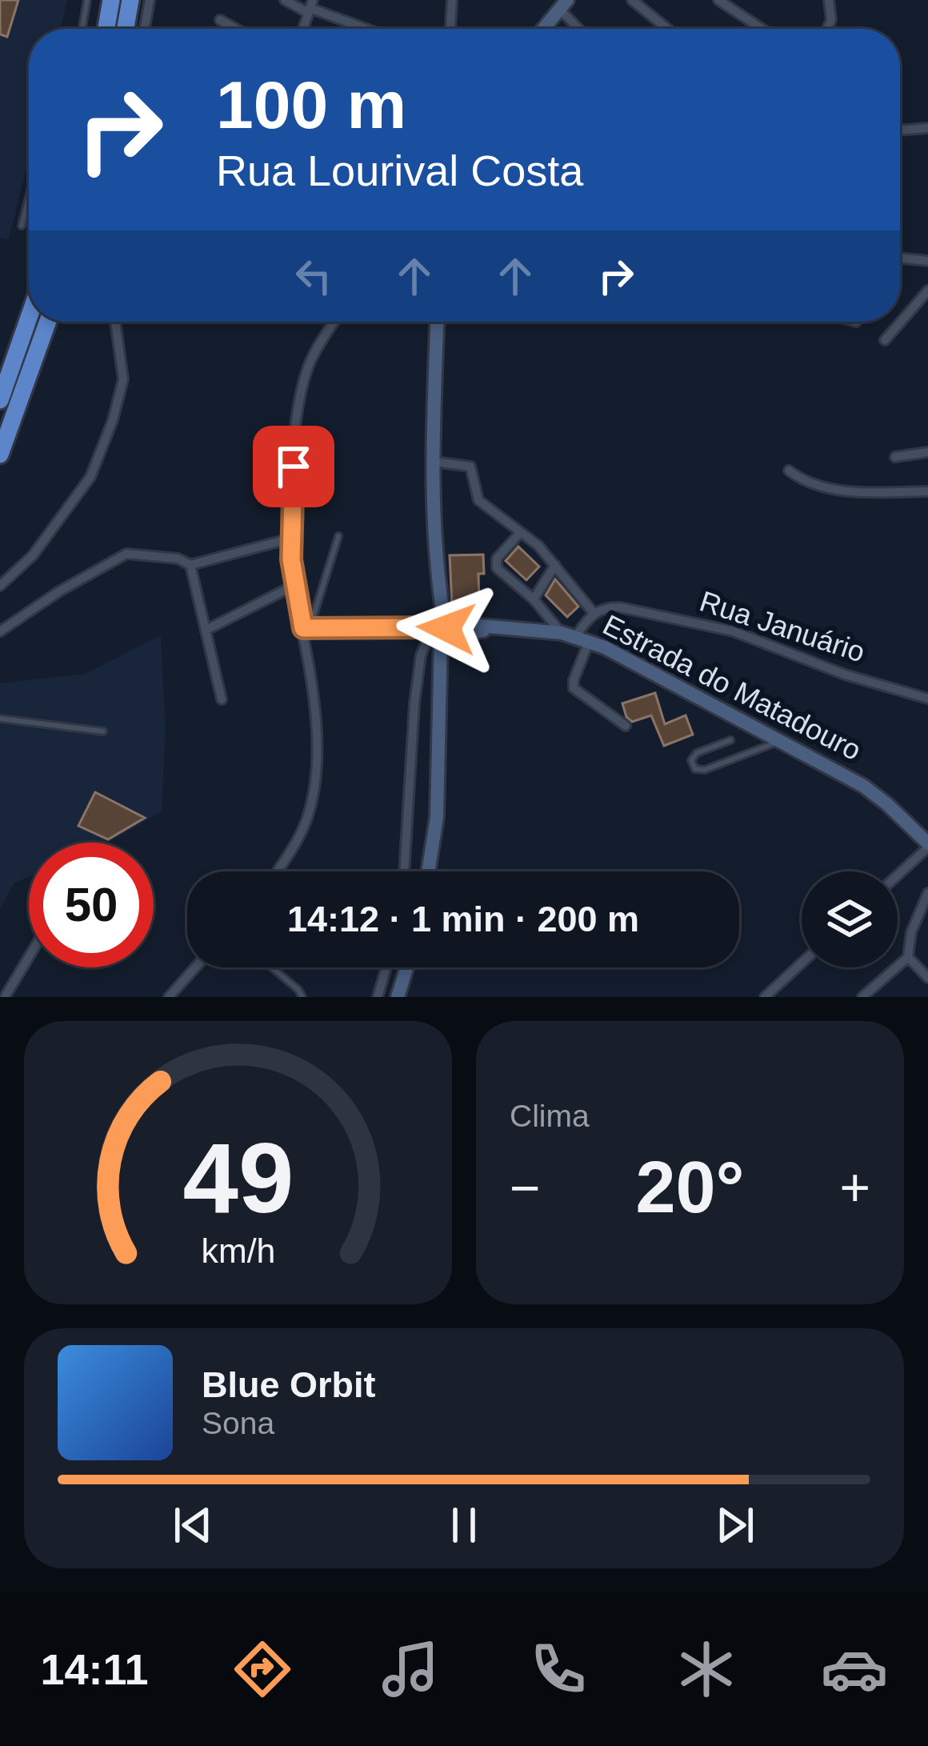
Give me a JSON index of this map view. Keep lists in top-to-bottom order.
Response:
{
  "streets": {
    "main road": ["Estrada do Matadouro"],
    "street": ["Rua Januário"]
  },
  "page": {
    "turn": ["100 m", "Rua Lourival Costa"],
    "limit": "50",
    "trip": "14:12 · 1 min · 200 m",
    "tile": "Clima",
    "heat": ["−", "20°", "+"],
    "song": ["Blue Orbit", "Sona"],
    "tabs": "14:11",
    "gauge": ["49", "km/h"]
  }
}
